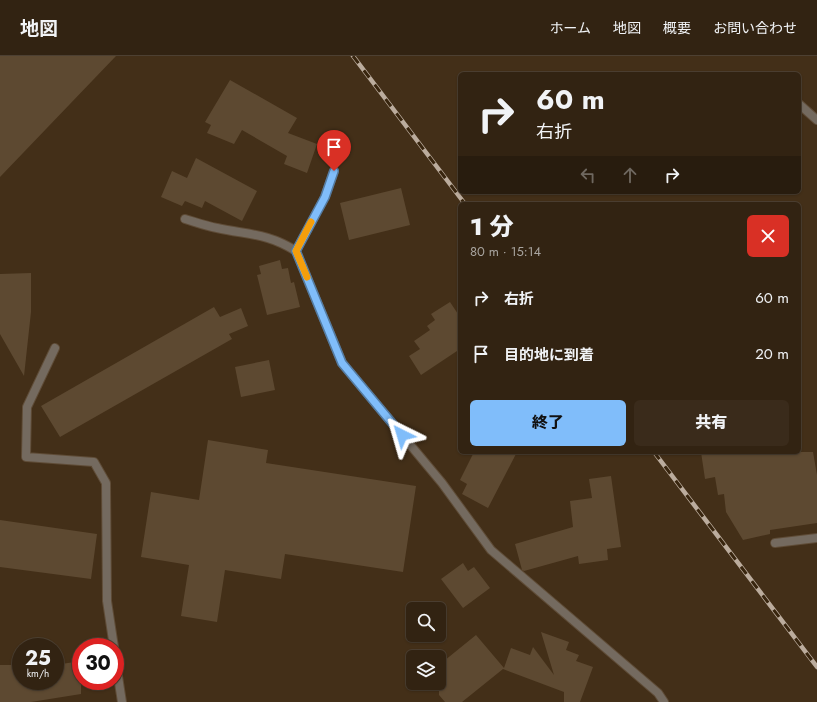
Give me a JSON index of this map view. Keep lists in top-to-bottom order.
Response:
{
  "page": {
    "header": "地図",
    "nav": [
      "ホーム",
      "地図",
      "概要",
      "お問い合わせ"
    ],
    "turn": ["60 m", "右折"],
    "heading": ["1 分", "80 m · 15:14"],
    "list": [
      {
        "name": "右折",
        "value": "60 m"
      },
      {
        "name": "目的地に到着",
        "value": "20 m"
      }
    ],
    "buttons": ["終了", "共有"],
    "speed": "25 km/h",
    "limit": "30"
  }
}
